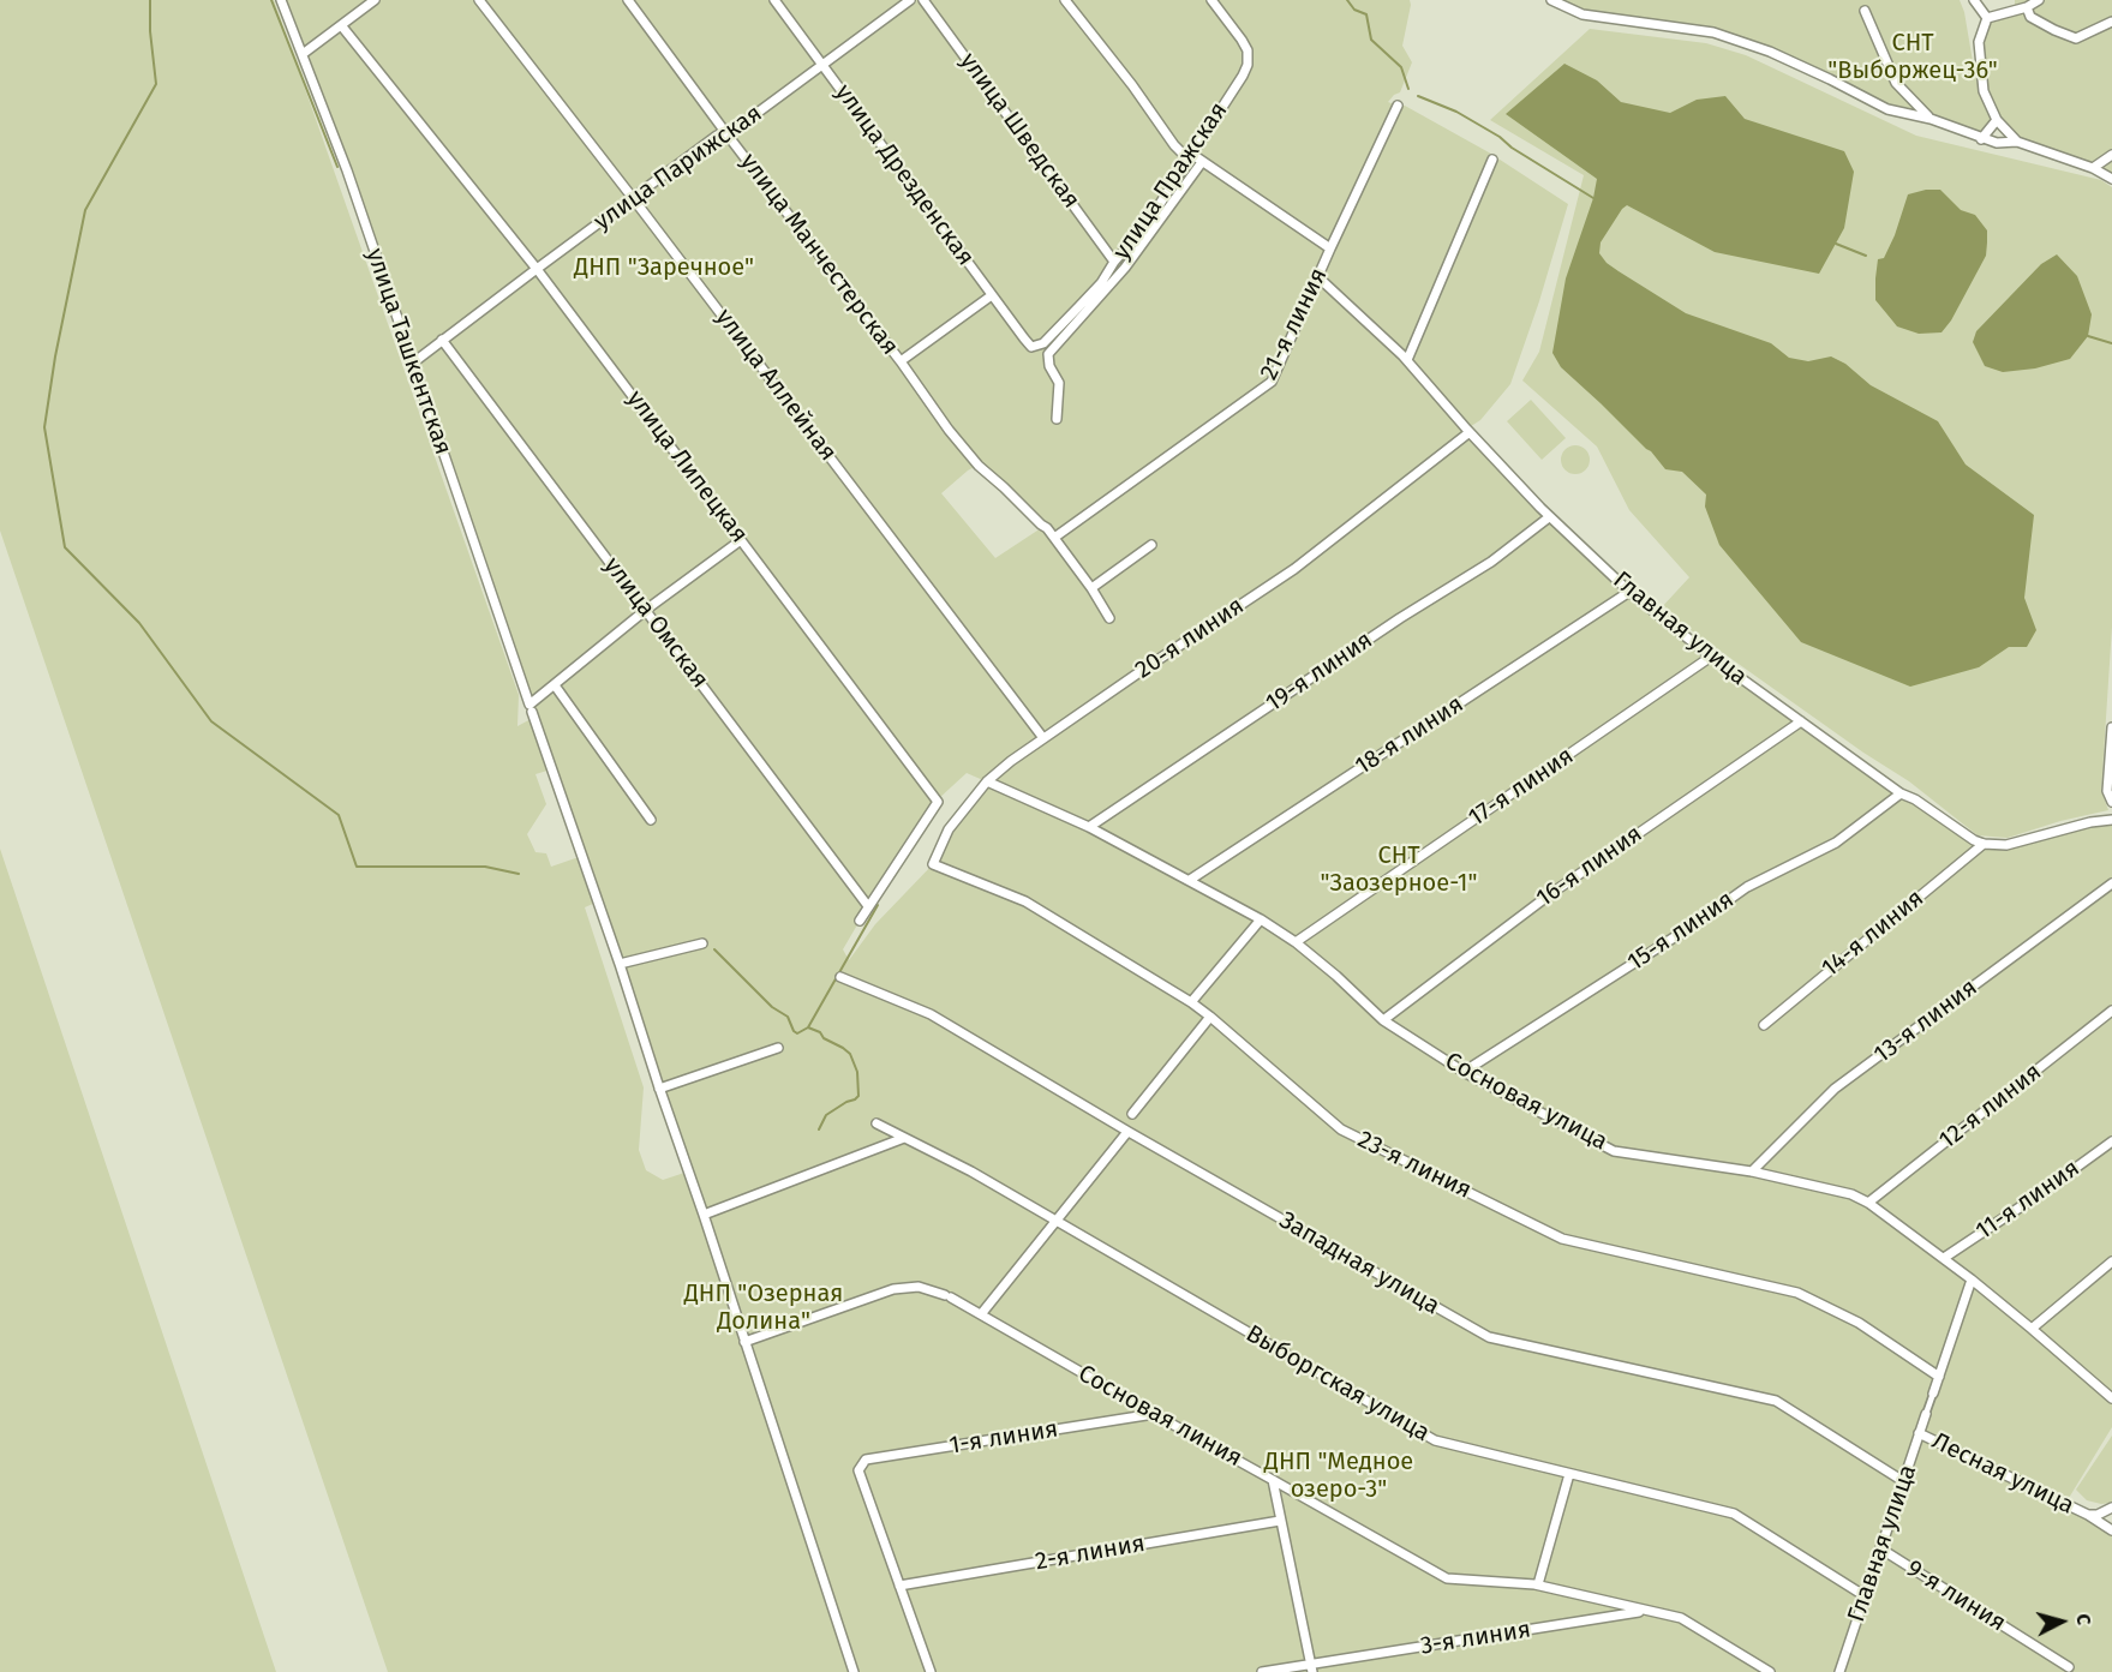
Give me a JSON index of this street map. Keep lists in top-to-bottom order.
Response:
{
  "streets": {
    "street": [
      "улица Шведская",
      "улица Парижская",
      "улица Дрезденская",
      "улица Пражская",
      "улица Манчестерская",
      "21-я линия",
      "улица Ташкентская",
      "улица Аллейная",
      "улица Липецкая",
      "улица Омская",
      "Главная улица",
      "20-я линия",
      "19-я линия",
      "18-я линия",
      "17-я линия",
      "16-я линия",
      "15-я линия",
      "14-я линия",
      "13-я линия",
      "Сосновая улица",
      "12-я линия",
      "23-я линия",
      "11-я линия",
      "Западная улица",
      "Выборгская улица",
      "Сосновая линия",
      "1-я линия",
      "Лесная улица",
      "2-я линия",
      "9-я линия",
      "3-я линия"
    ]
  },
  "crossings": [
    ["улица Шведская", "улица Пражская"],
    ["улица Парижская", "улица Дрезденская"],
    ["улица Парижская", "улица Манчестерская"],
    ["улица Парижская", "улица Ташкентская"],
    ["улица Парижская", "улица Аллейная"],
    ["улица Парижская", "улица Липецкая"],
    ["улица Парижская", "улица Омская"],
    ["улица Дрезденская", "улица Пражская"],
    ["улица Манчестерская", "21-я линия"],
    ["21-я линия", "Главная улица"],
    ["улица Ташкентская", "Сосновая линия"],
    ["улица Аллейная", "20-я линия"],
    ["улица Липецкая", "улица Омская"],
    ["Главная улица", "20-я линия"],
    ["Главная улица", "19-я линия"],
    ["Главная улица", "18-я линия"],
    ["Главная улица", "17-я линия"],
    ["Главная улица", "16-я линия"],
    ["Главная улица", "15-я линия"],
    ["Главная улица", "14-я линия"],
    ["Главная улица", "Западная улица"],
    ["Главная улица", "Выборгская улица"],
    ["Главная улица", "Лесная улица"],
    ["Главная улица", "9-я линия"],
    ["20-я линия", "Сосновая улица"],
    ["20-я линия", "23-я линия"],
    ["19-я линия", "Сосновая улица"],
    ["18-я линия", "Сосновая улица"],
    ["17-я линия", "Сосновая улица"],
    ["16-я линия", "Сосновая улица"],
    ["15-я линия", "Сосновая улица"],
    ["13-я линия", "Сосновая улица"],
    ["Сосновая улица", "12-я линия"],
    ["Сосновая улица", "11-я линия"],
    ["Сосновая линия", "1-я линия"],
    ["Сосновая линия", "3-я линия"],
    ["1-я линия", "2-я линия"]
  ],
  "parks": [
    "СНТ \"Выборжец-36\"",
    "ДНП \"Заречное\"",
    "СНТ \"Заозерное-1\"",
    "ДНП \"Озерная Долина\"",
    "ДНП \"Медное озеро-3\""
  ],
  "north": "right"
}
